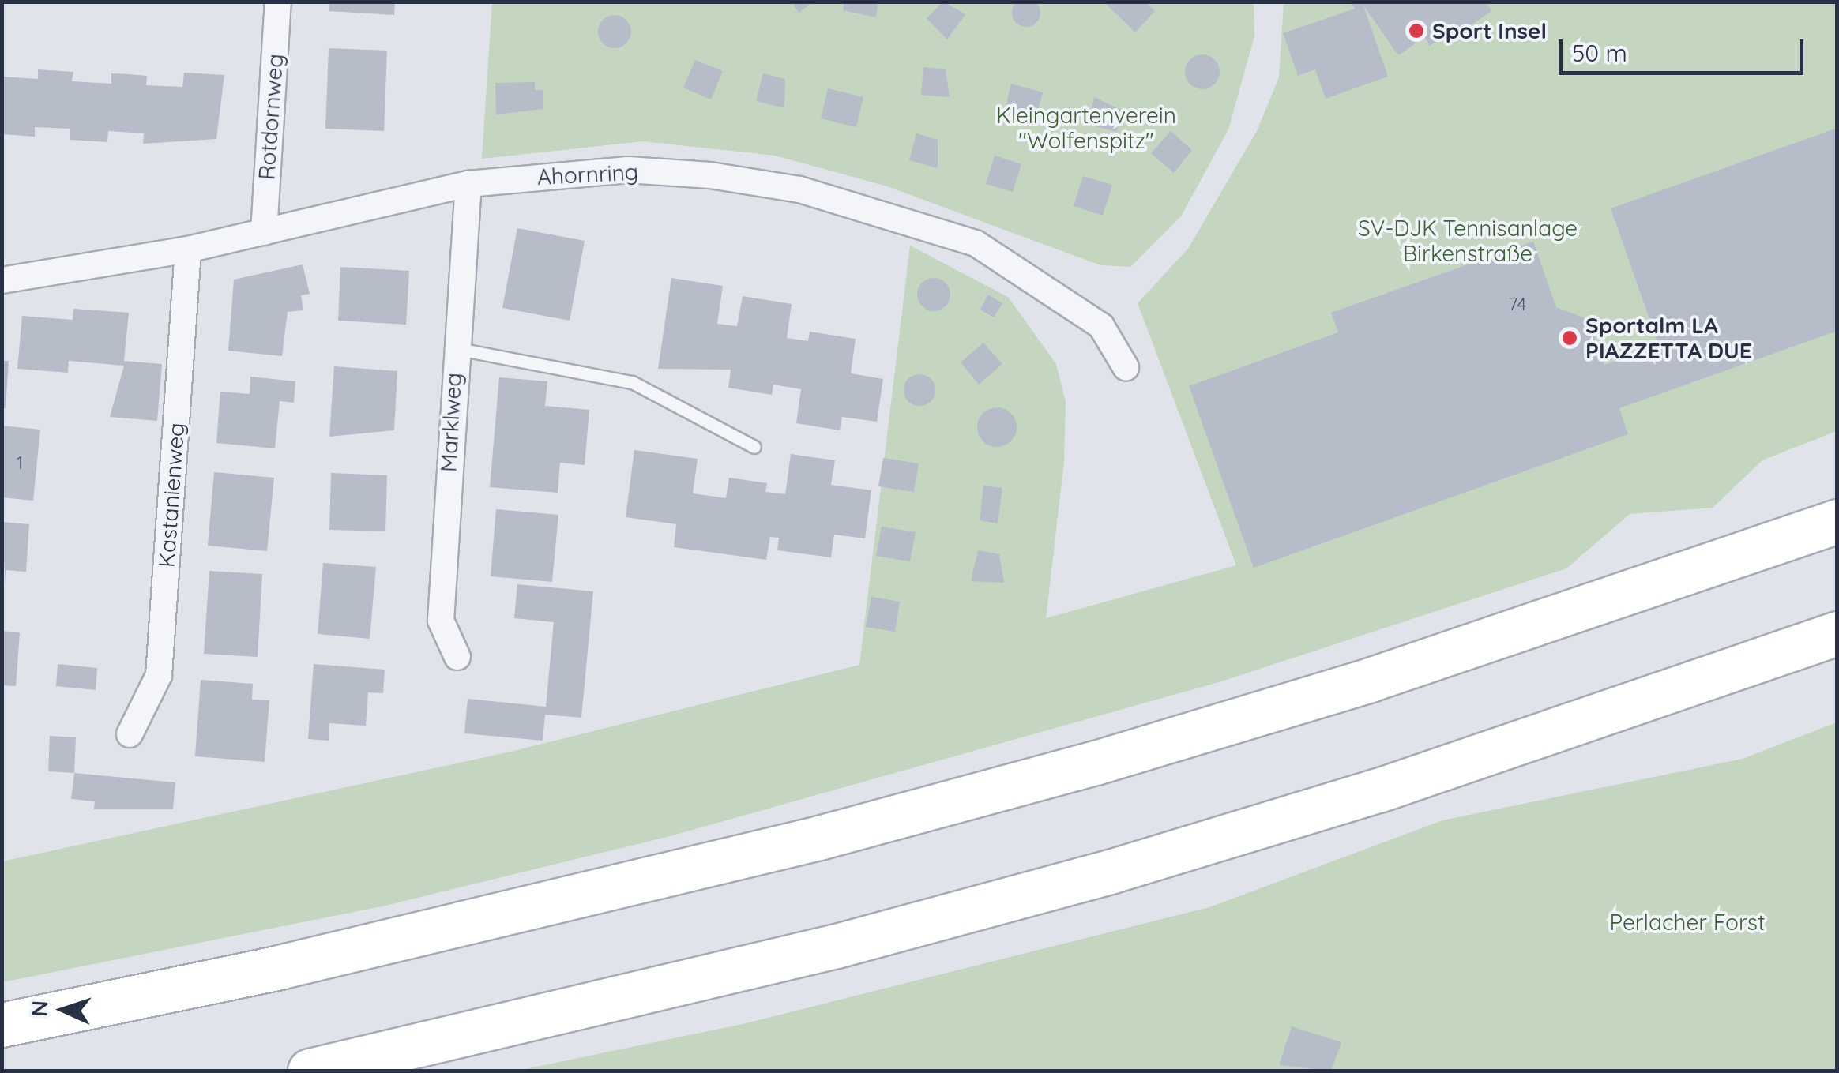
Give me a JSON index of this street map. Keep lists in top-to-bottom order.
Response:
{
  "streets": {
    "street": [
      "Rotdornweg",
      "Ahornring",
      "Marklweg",
      "Kastanienweg"
    ]
  },
  "crossings": [
    ["Rotdornweg", "Ahornring"],
    ["Ahornring", "Marklweg"],
    ["Ahornring", "Kastanienweg"]
  ],
  "parks": ["Kleingartenverein \"Wolfenspitz\"", "SV-DJK Tennisanlage Birkenstraße", "Perlacher Forst"],
  "places": ["Sport Insel", "Sportalm LA PIAZZETTA DUE"],
  "house_numbers": ["74", "1"],
  "scale_bar": "50 m",
  "north": "left"
}
